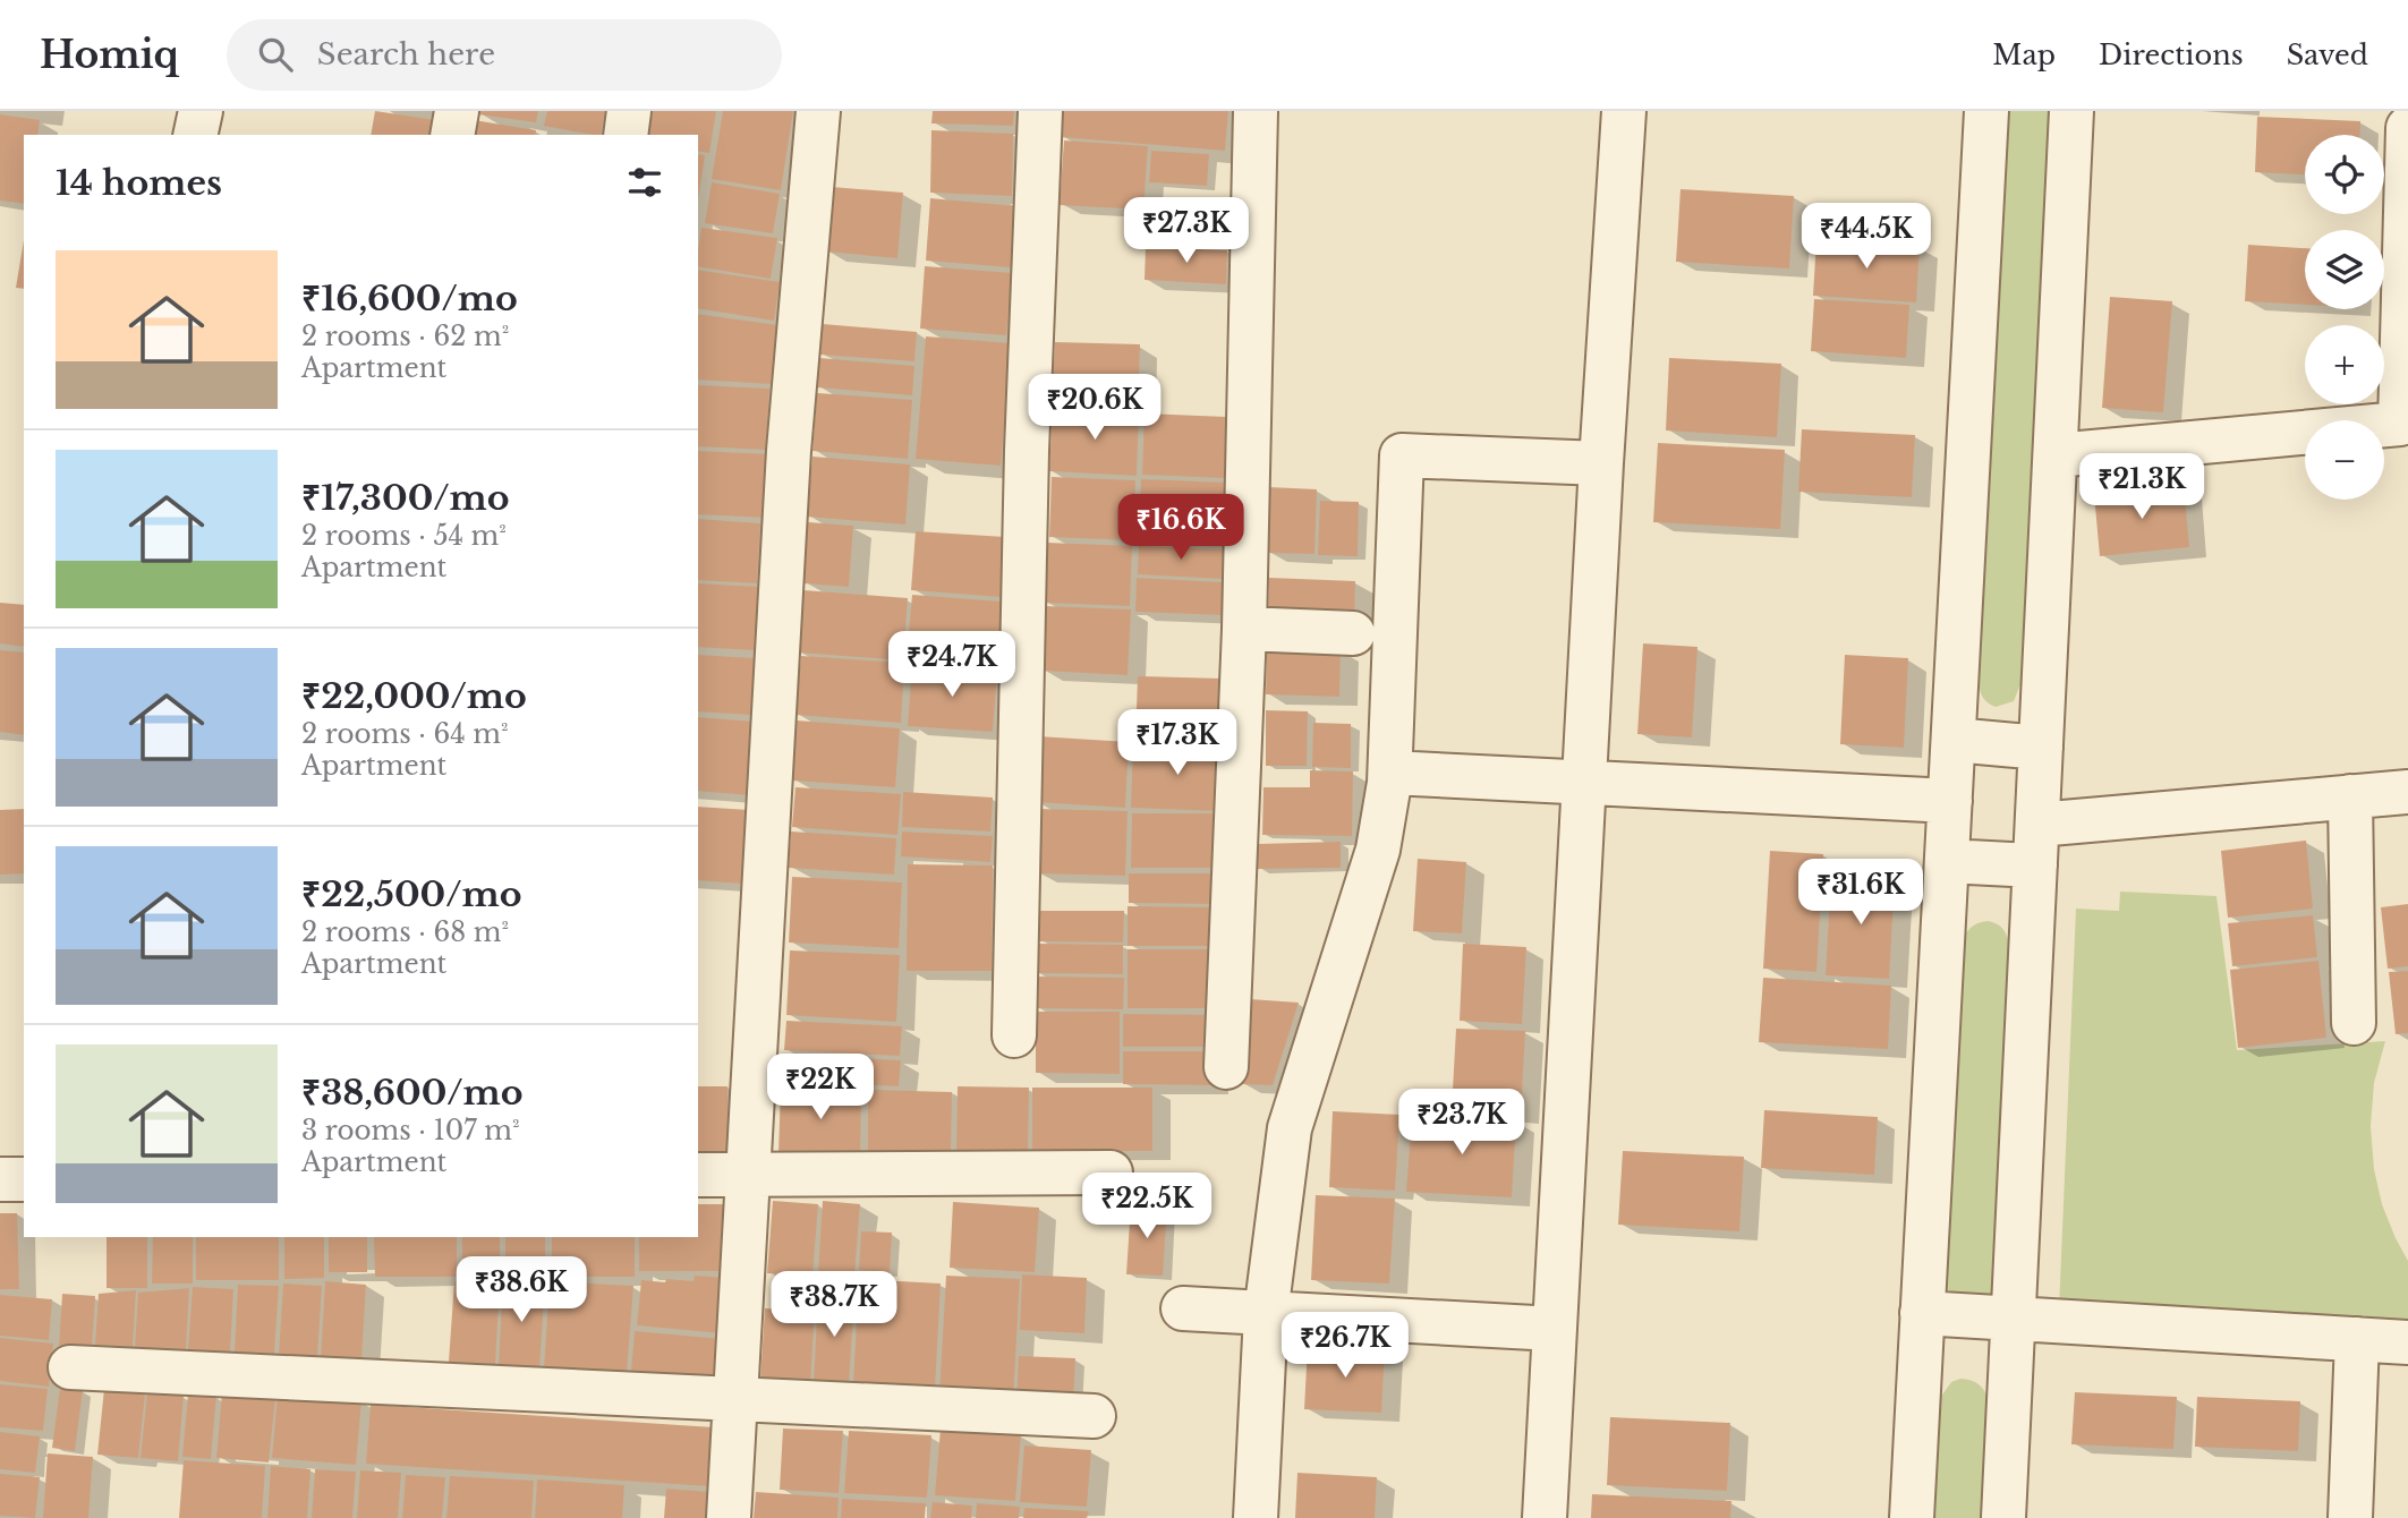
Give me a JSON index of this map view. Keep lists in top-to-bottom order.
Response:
{
  "page": {
    "header": "Homiq",
    "search": "Search here",
    "nav": ["Map", "Directions", "Saved"],
    "map_buttons": ["+", "−"],
    "heading": "14 homes",
    "price": [
      "₹27.3K",
      "₹44.5K",
      "₹20.6K",
      "₹21.3K",
      "₹16.6K",
      "₹24.7K",
      "₹17.3K",
      "₹31.6K",
      "₹22K",
      "₹23.7K",
      "₹22.5K",
      "₹38.6K",
      "₹38.7K",
      "₹26.7K"
    ],
    "list": [
      {
        "name": "₹16,600/mo",
        "note": "2 rooms · 62 m² · Apartment"
      },
      {
        "name": "₹17,300/mo",
        "note": "2 rooms · 54 m² · Apartment"
      },
      {
        "name": "₹22,000/mo",
        "note": "2 rooms · 64 m² · Apartment"
      },
      {
        "name": "₹22,500/mo",
        "note": "2 rooms · 68 m² · Apartment"
      },
      {
        "name": "₹38,600/mo",
        "note": "3 rooms · 107 m² · Apartment"
      }
    ]
  }
}
